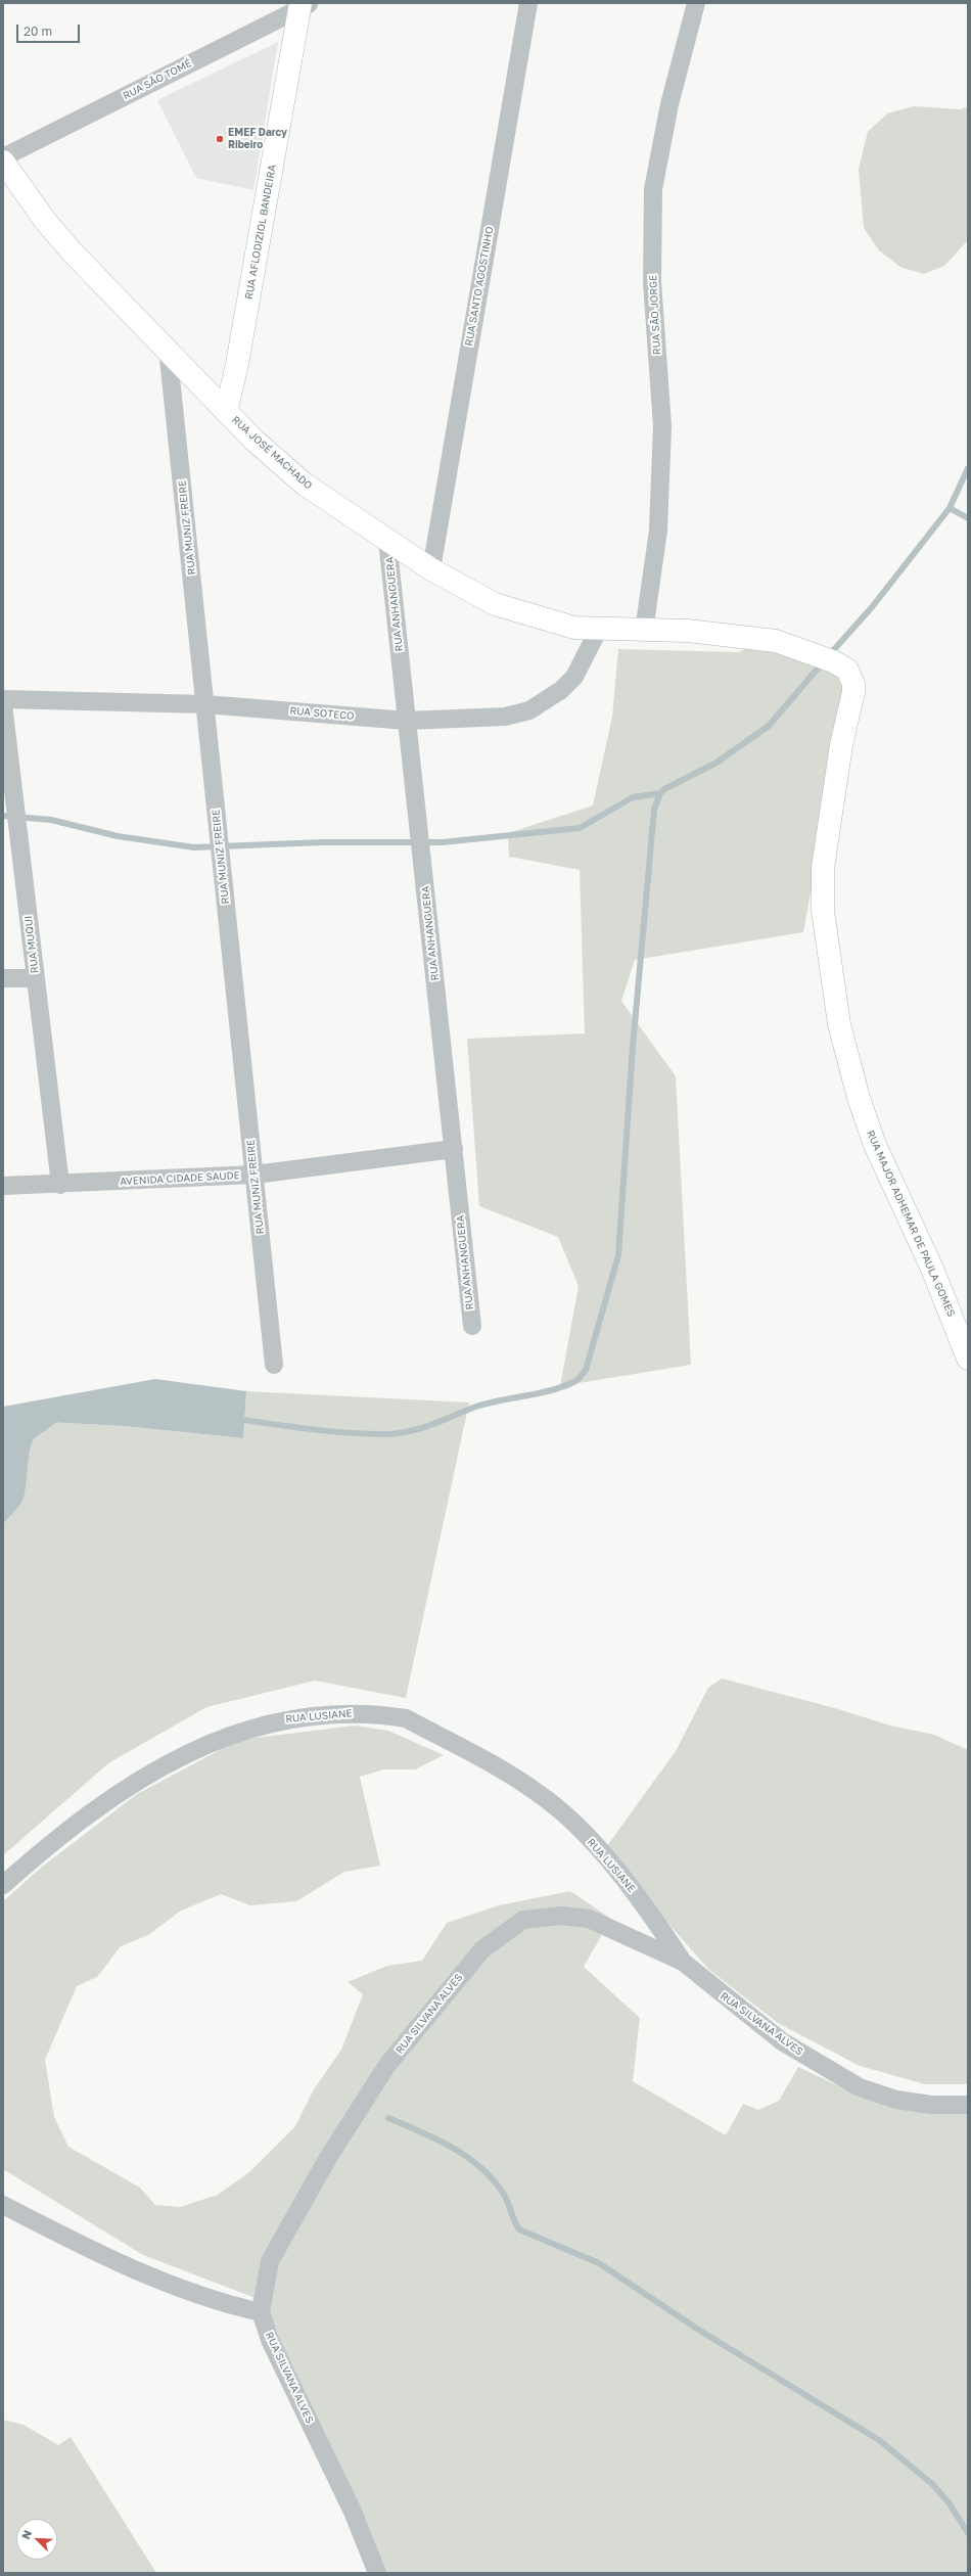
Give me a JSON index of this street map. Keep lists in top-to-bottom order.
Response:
{
  "streets": {
    "street": [
      "RUA SÃO TOMÉ",
      "RUA AFLODIZIOL BANDEIRA",
      "RUA SANTO AGOSTINHO",
      "RUA SÃO JORGE",
      "RUA JOSÉ MACHADO",
      "RUA MUNIZ FREIRE",
      "RUA ANHANGUERA",
      "RUA SOTECO",
      "RUA MUQUI",
      "AVENIDA CIDADE SAUDE",
      "RUA MAJOR ADHEMAR DE PAULA GOMES",
      "RUA LUSIANE",
      "RUA SILVANA ALVES"
    ]
  },
  "crossings": [
    ["RUA SÃO TOMÉ", "RUA AFLODIZIOL BANDEIRA"],
    ["RUA AFLODIZIOL BANDEIRA", "RUA JOSÉ MACHADO"],
    ["RUA SANTO AGOSTINHO", "RUA JOSÉ MACHADO"],
    ["RUA SÃO JORGE", "RUA JOSÉ MACHADO"],
    ["RUA SÃO JORGE", "RUA MAJOR ADHEMAR DE PAULA GOMES"],
    ["RUA JOSÉ MACHADO", "RUA MUNIZ FREIRE"],
    ["RUA JOSÉ MACHADO", "RUA ANHANGUERA"],
    ["RUA JOSÉ MACHADO", "RUA SOTECO"],
    ["RUA JOSÉ MACHADO", "RUA MAJOR ADHEMAR DE PAULA GOMES"],
    ["RUA MUNIZ FREIRE", "RUA SOTECO"],
    ["RUA MUNIZ FREIRE", "AVENIDA CIDADE SAUDE"],
    ["RUA ANHANGUERA", "RUA SOTECO"],
    ["RUA ANHANGUERA", "AVENIDA CIDADE SAUDE"],
    ["RUA MUQUI", "AVENIDA CIDADE SAUDE"],
    ["RUA LUSIANE", "RUA SILVANA ALVES"]
  ],
  "places": ["EMEF Darcy Ribeiro"],
  "scale_bar": "20 m",
  "north": "top left"
}
